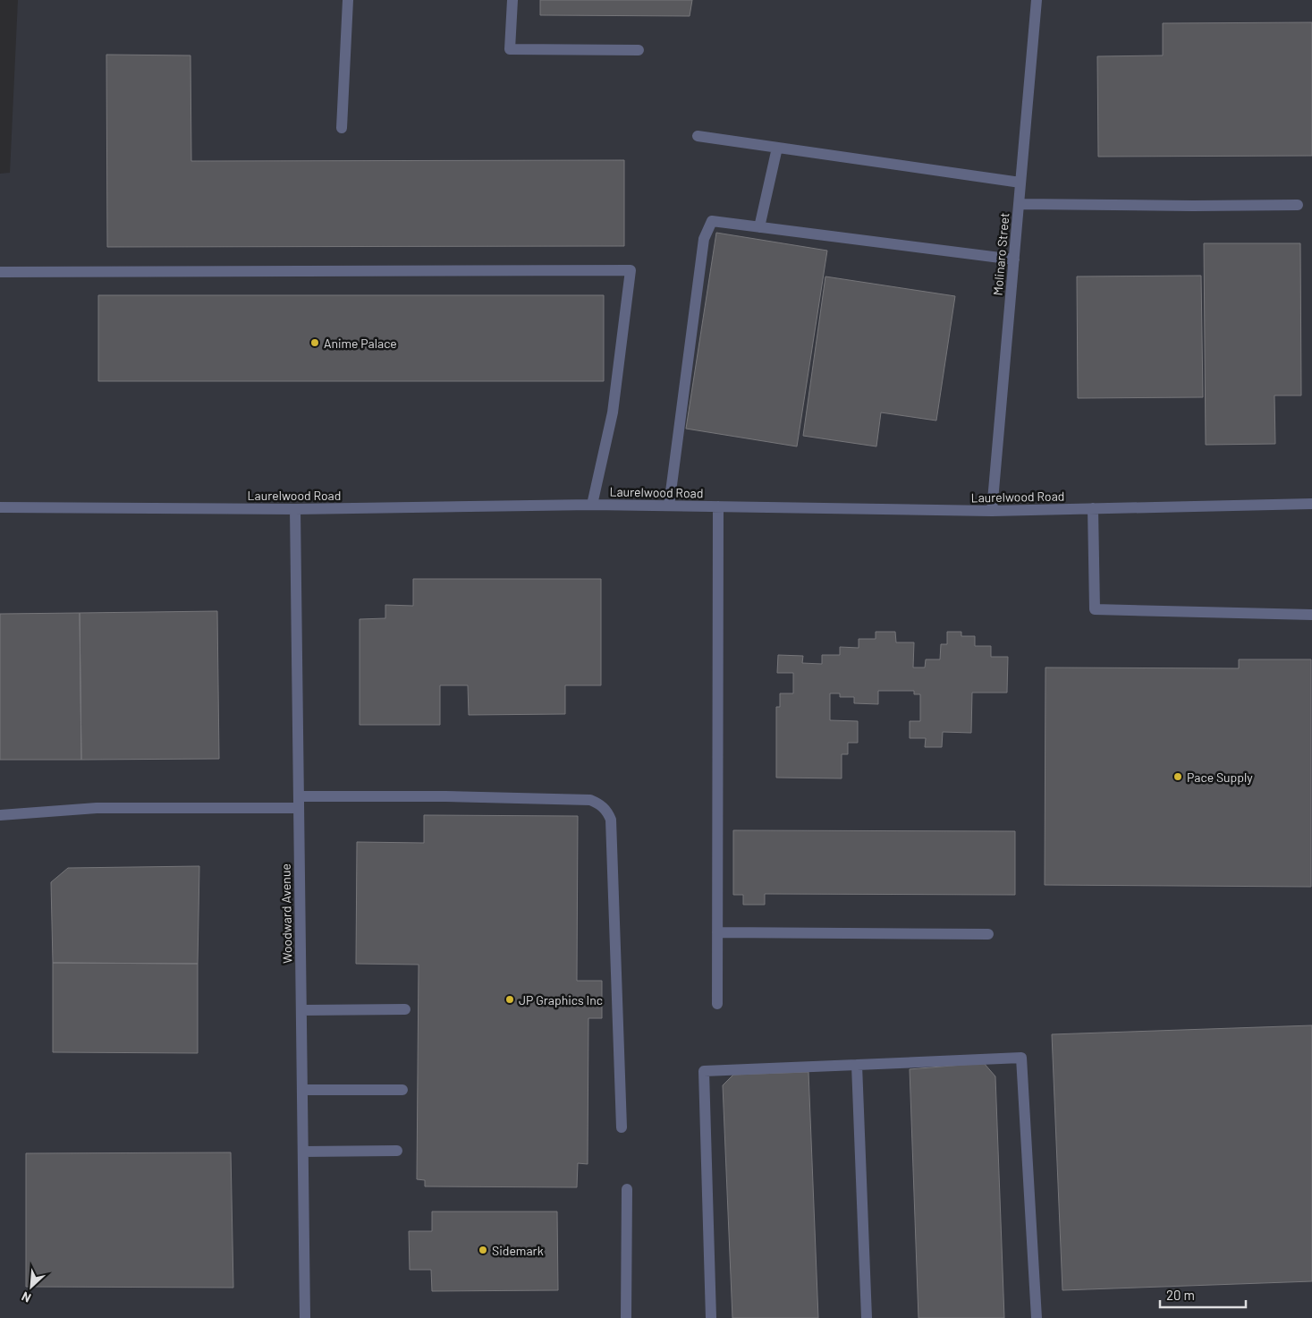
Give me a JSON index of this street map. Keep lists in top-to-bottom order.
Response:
{
  "streets": {
    "street": ["Molinaro Street", "Laurelwood Road", "Woodward Avenue"]
  },
  "crossings": [
    ["Molinaro Street", "Laurelwood Road"],
    ["Laurelwood Road", "Woodward Avenue"]
  ],
  "places": [
    "Anime Palace",
    "Pace Supply",
    "JP Graphics Inc",
    "Sidemark"
  ],
  "scale_bar": "20 m",
  "north": "bottom left"
}
